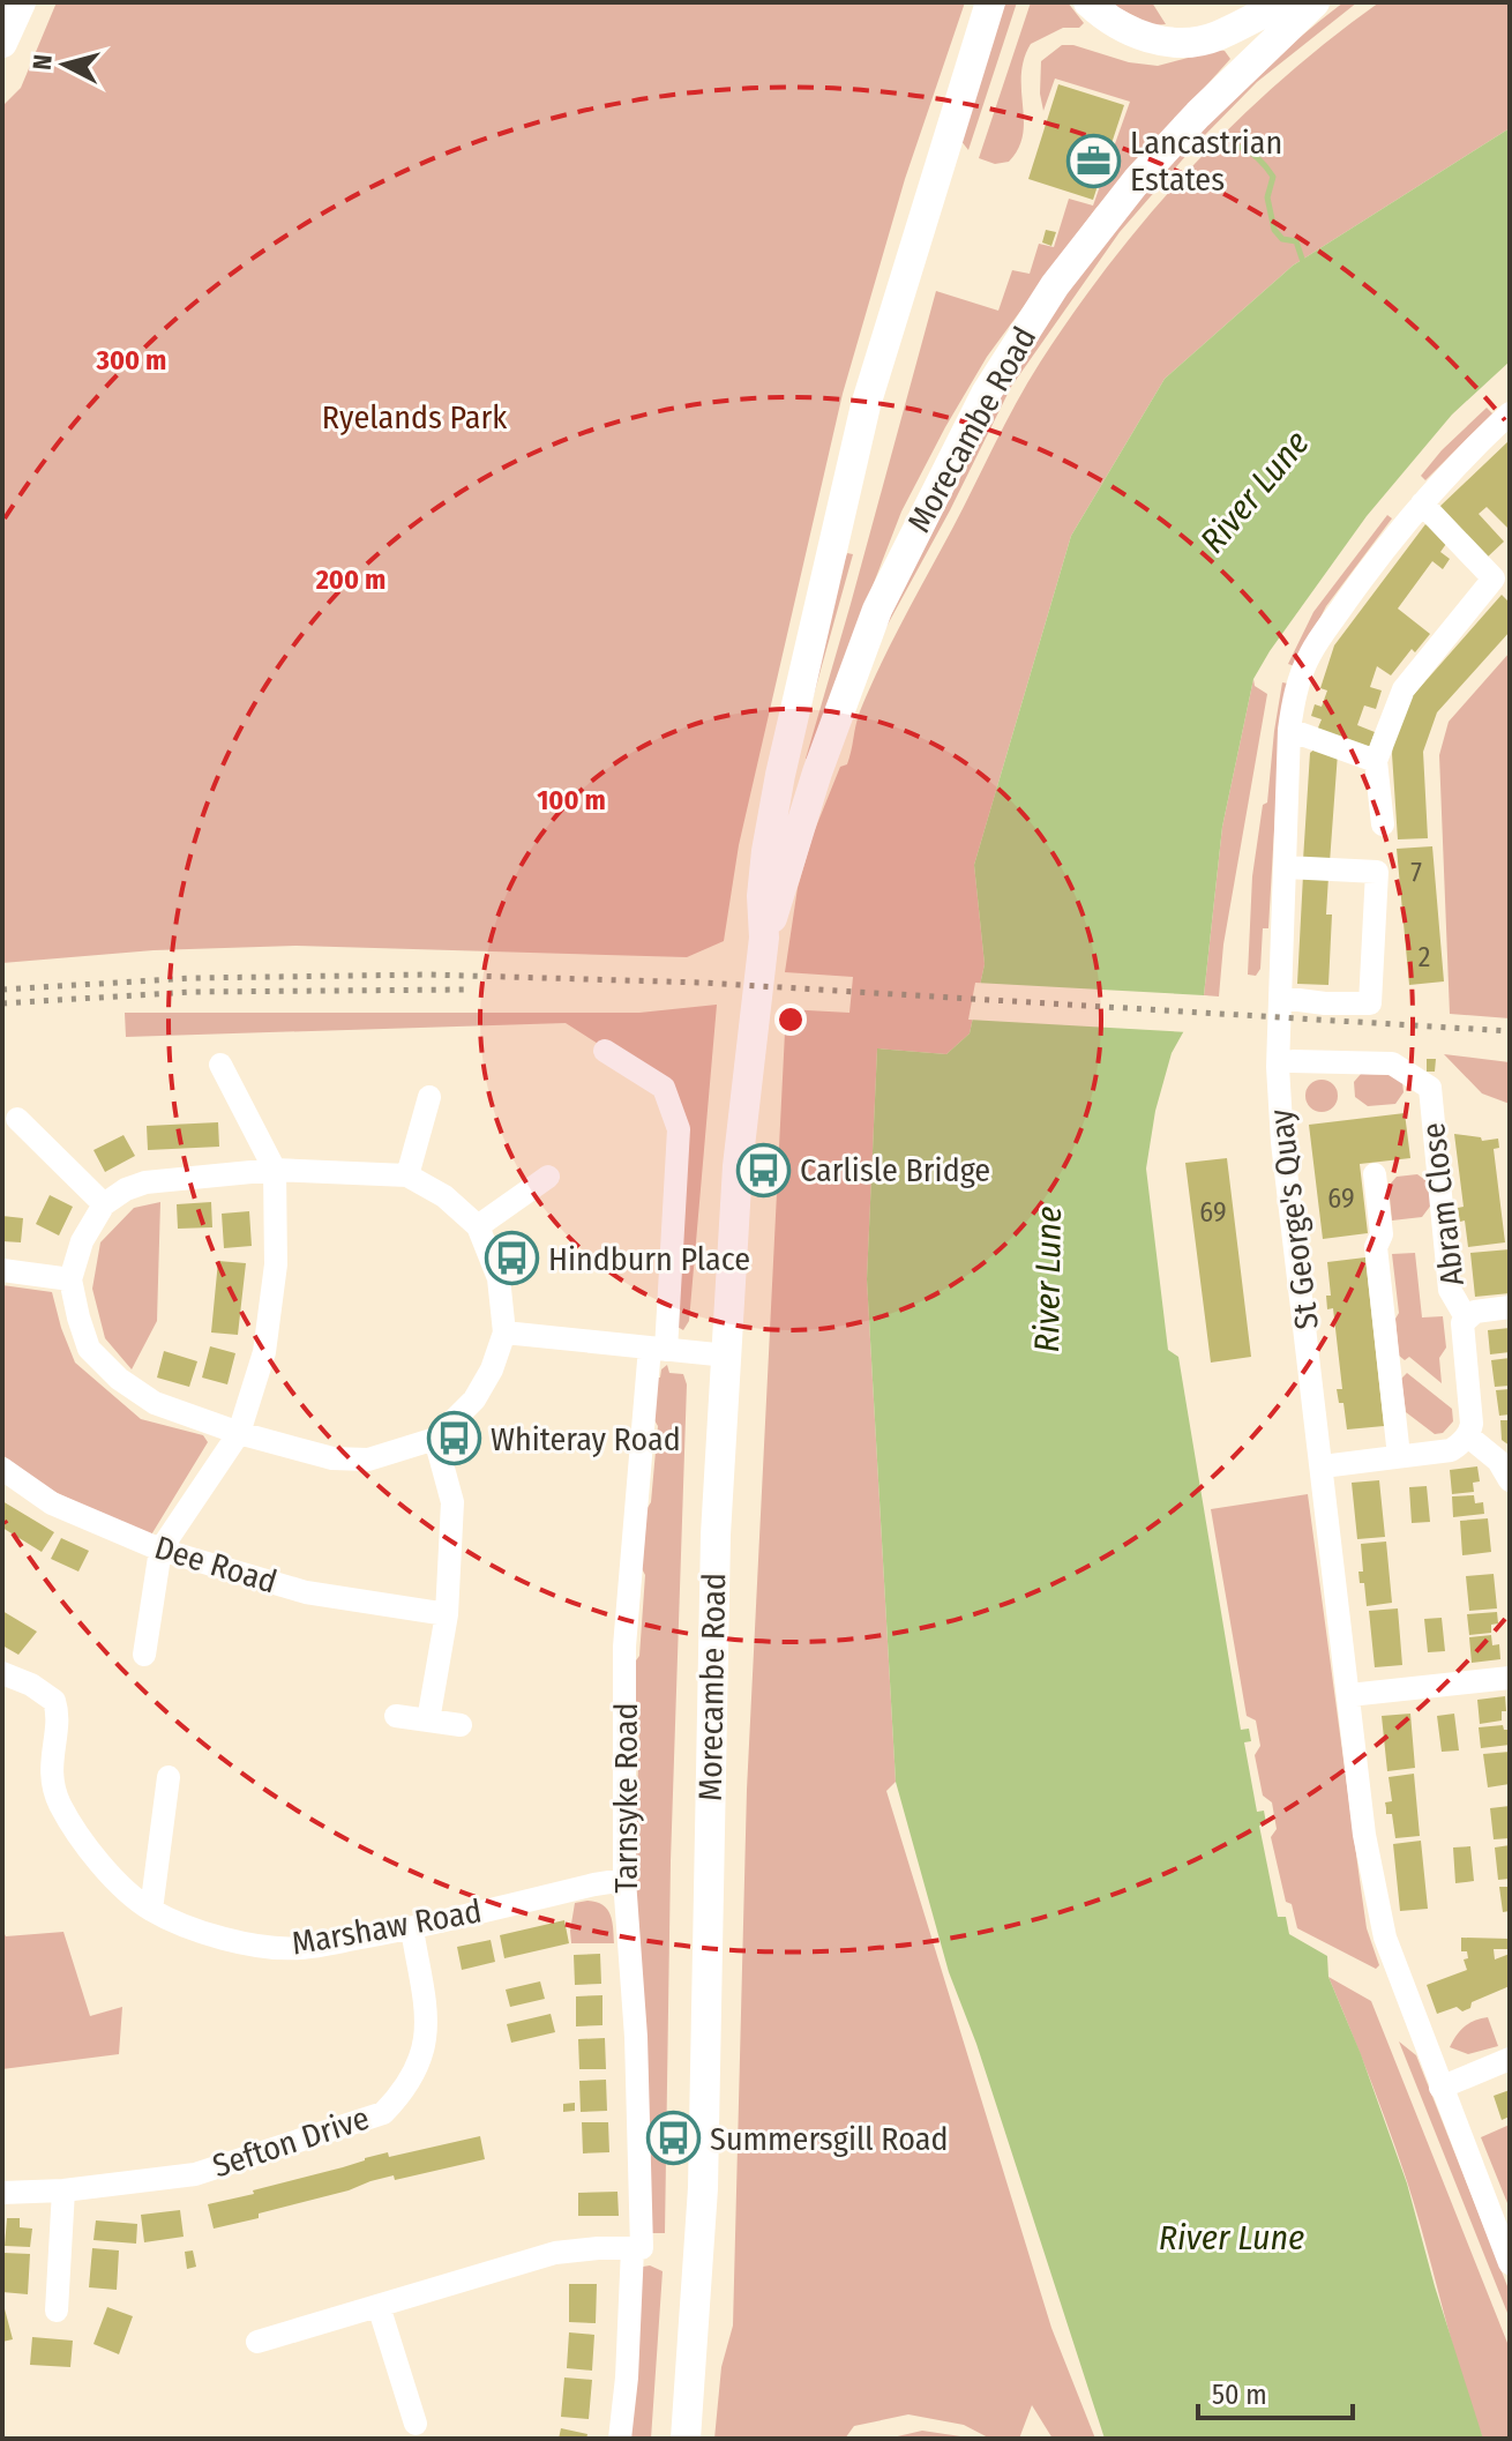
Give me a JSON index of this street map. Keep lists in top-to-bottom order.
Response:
{
  "streets": {
    "main road": ["Morecambe Road"],
    "street": [
      "Abram Close",
      "St George's Quay",
      "Dee Road",
      "Tarnsyke Road",
      "Marshaw Road",
      "Sefton Drive"
    ]
  },
  "crossings": [
    ["Tarnsyke Road", "Marshaw Road"],
    ["Marshaw Road", "Sefton Drive"]
  ],
  "water": ["River Lune"],
  "parks": ["Ryelands Park"],
  "places": {
    "office": ["Lancastrian Estates"],
    "bus stop": [
      "Carlisle Bridge",
      "Hindburn Place",
      "Whiteray Road",
      "Summersgill Road"
    ]
  },
  "house_numbers": [
    "7",
    "2",
    "69",
    "69"
  ],
  "scale_bar": "50 m",
  "north": "left",
  "rings": ["300 m", "200 m", "100 m"]
}
